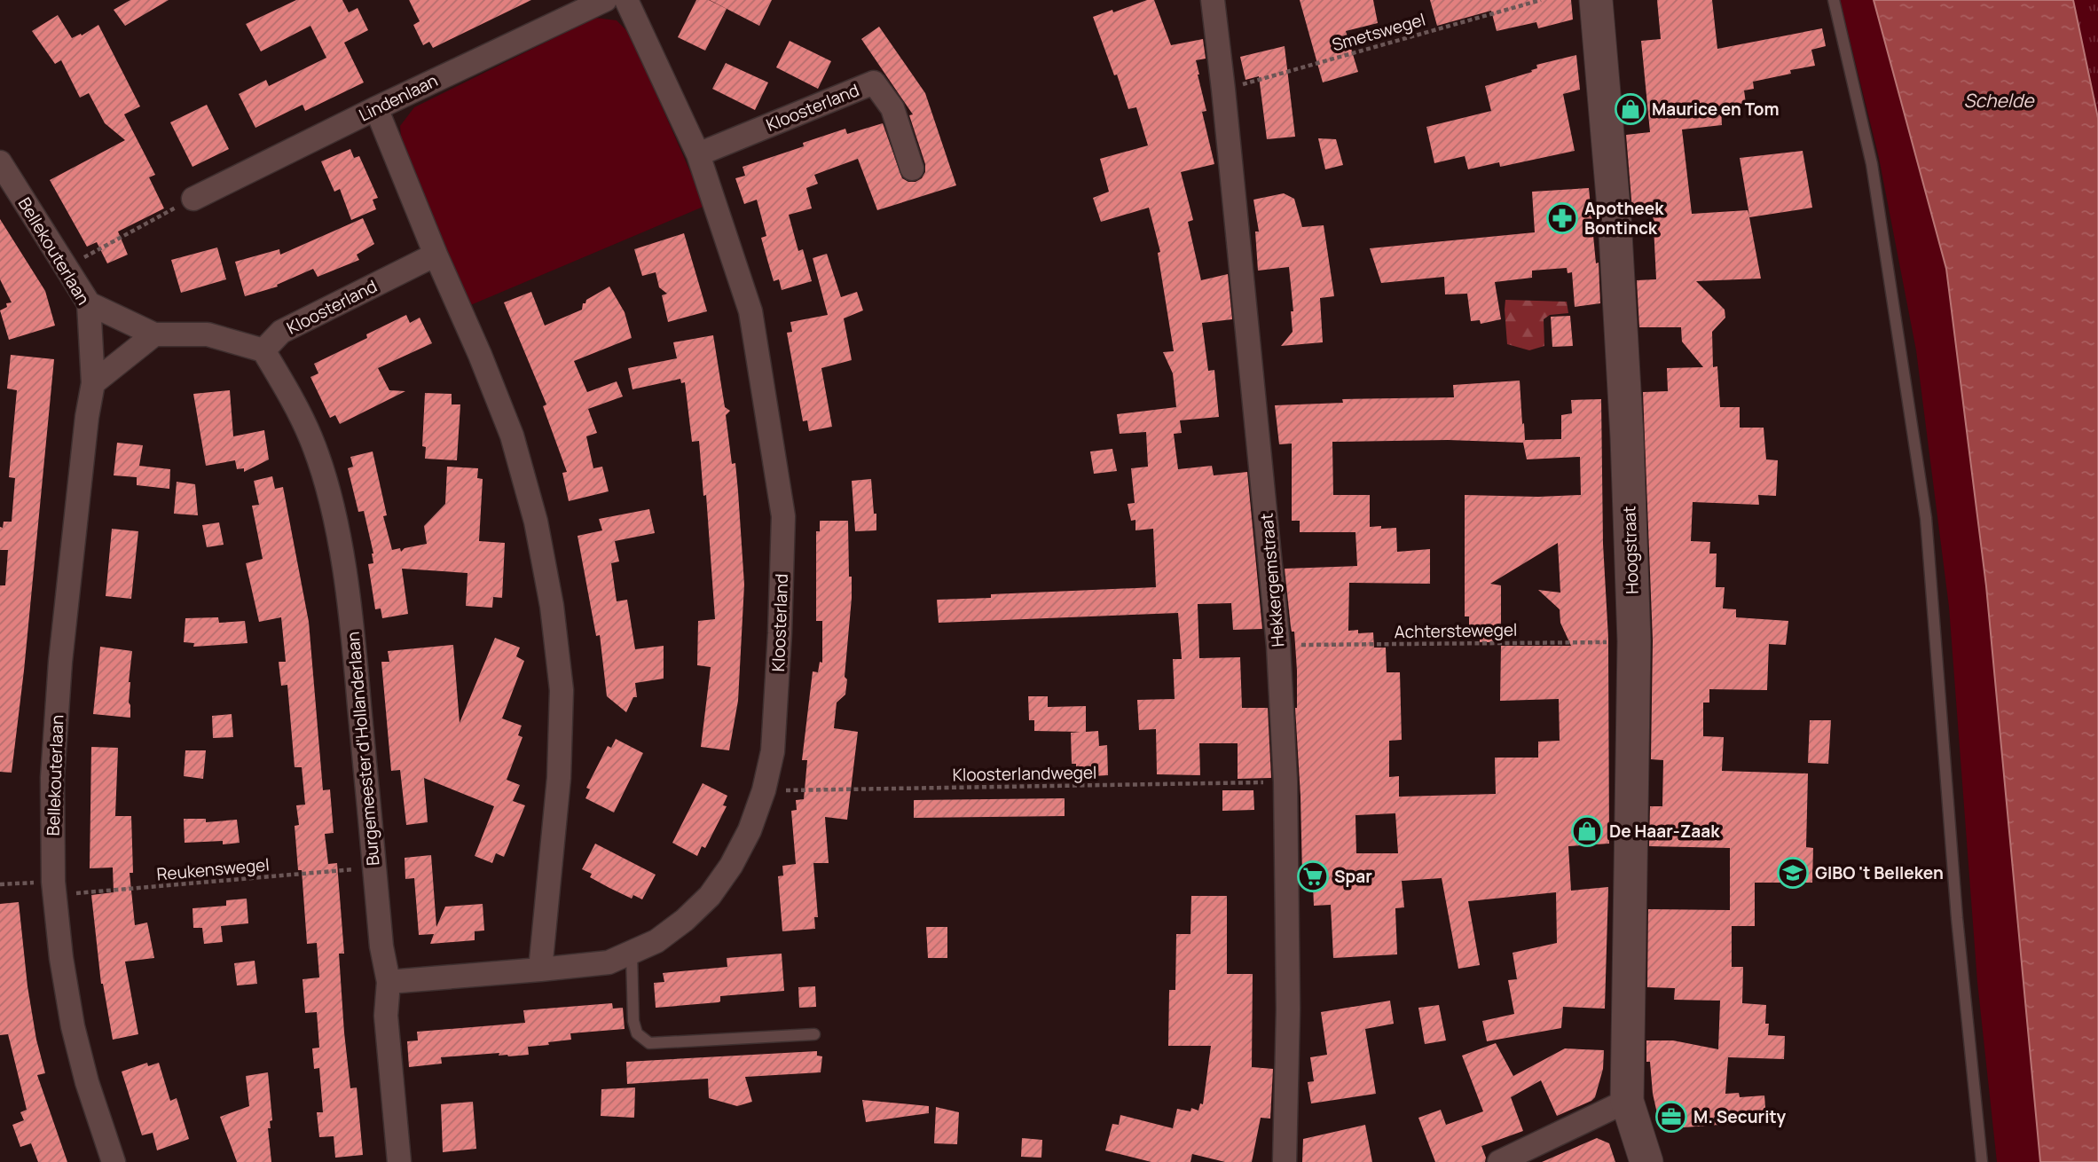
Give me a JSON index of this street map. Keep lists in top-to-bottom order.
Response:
{
  "streets": {
    "main road": ["Hoogstraat"],
    "street": [
      "Lindenlaan",
      "Kloosterland",
      "Bellekouterlaan",
      "Hekkergemstraat",
      "Burgemeester d'Hollanderlaan"
    ],
    "path": [
      "Smetswegel",
      "Achterstewegel",
      "Kloosterlandwegel",
      "Reukenswegel"
    ]
  },
  "crossings": [
    ["Smetswegel", "Hekkergemstraat"],
    ["Kloosterland", "Burgemeester d'Hollanderlaan"],
    ["Kloosterland", "Kloosterlandwegel"],
    ["Bellekouterlaan", "Reukenswegel"],
    ["Hoogstraat", "Achterstewegel"],
    ["Hekkergemstraat", "Achterstewegel"],
    ["Hekkergemstraat", "Kloosterlandwegel"],
    ["Burgemeester d'Hollanderlaan", "Reukenswegel"]
  ],
  "water": ["Schelde"],
  "places": {
    "shop": ["Maurice en Tom", "De Haar-Zaak"],
    "pharmacy": ["Apotheek Bontinck"],
    "school or university": ["GIBO 't Belleken"],
    "supermarket": ["Spar"],
    "office": ["M. Security"]
  }
}
